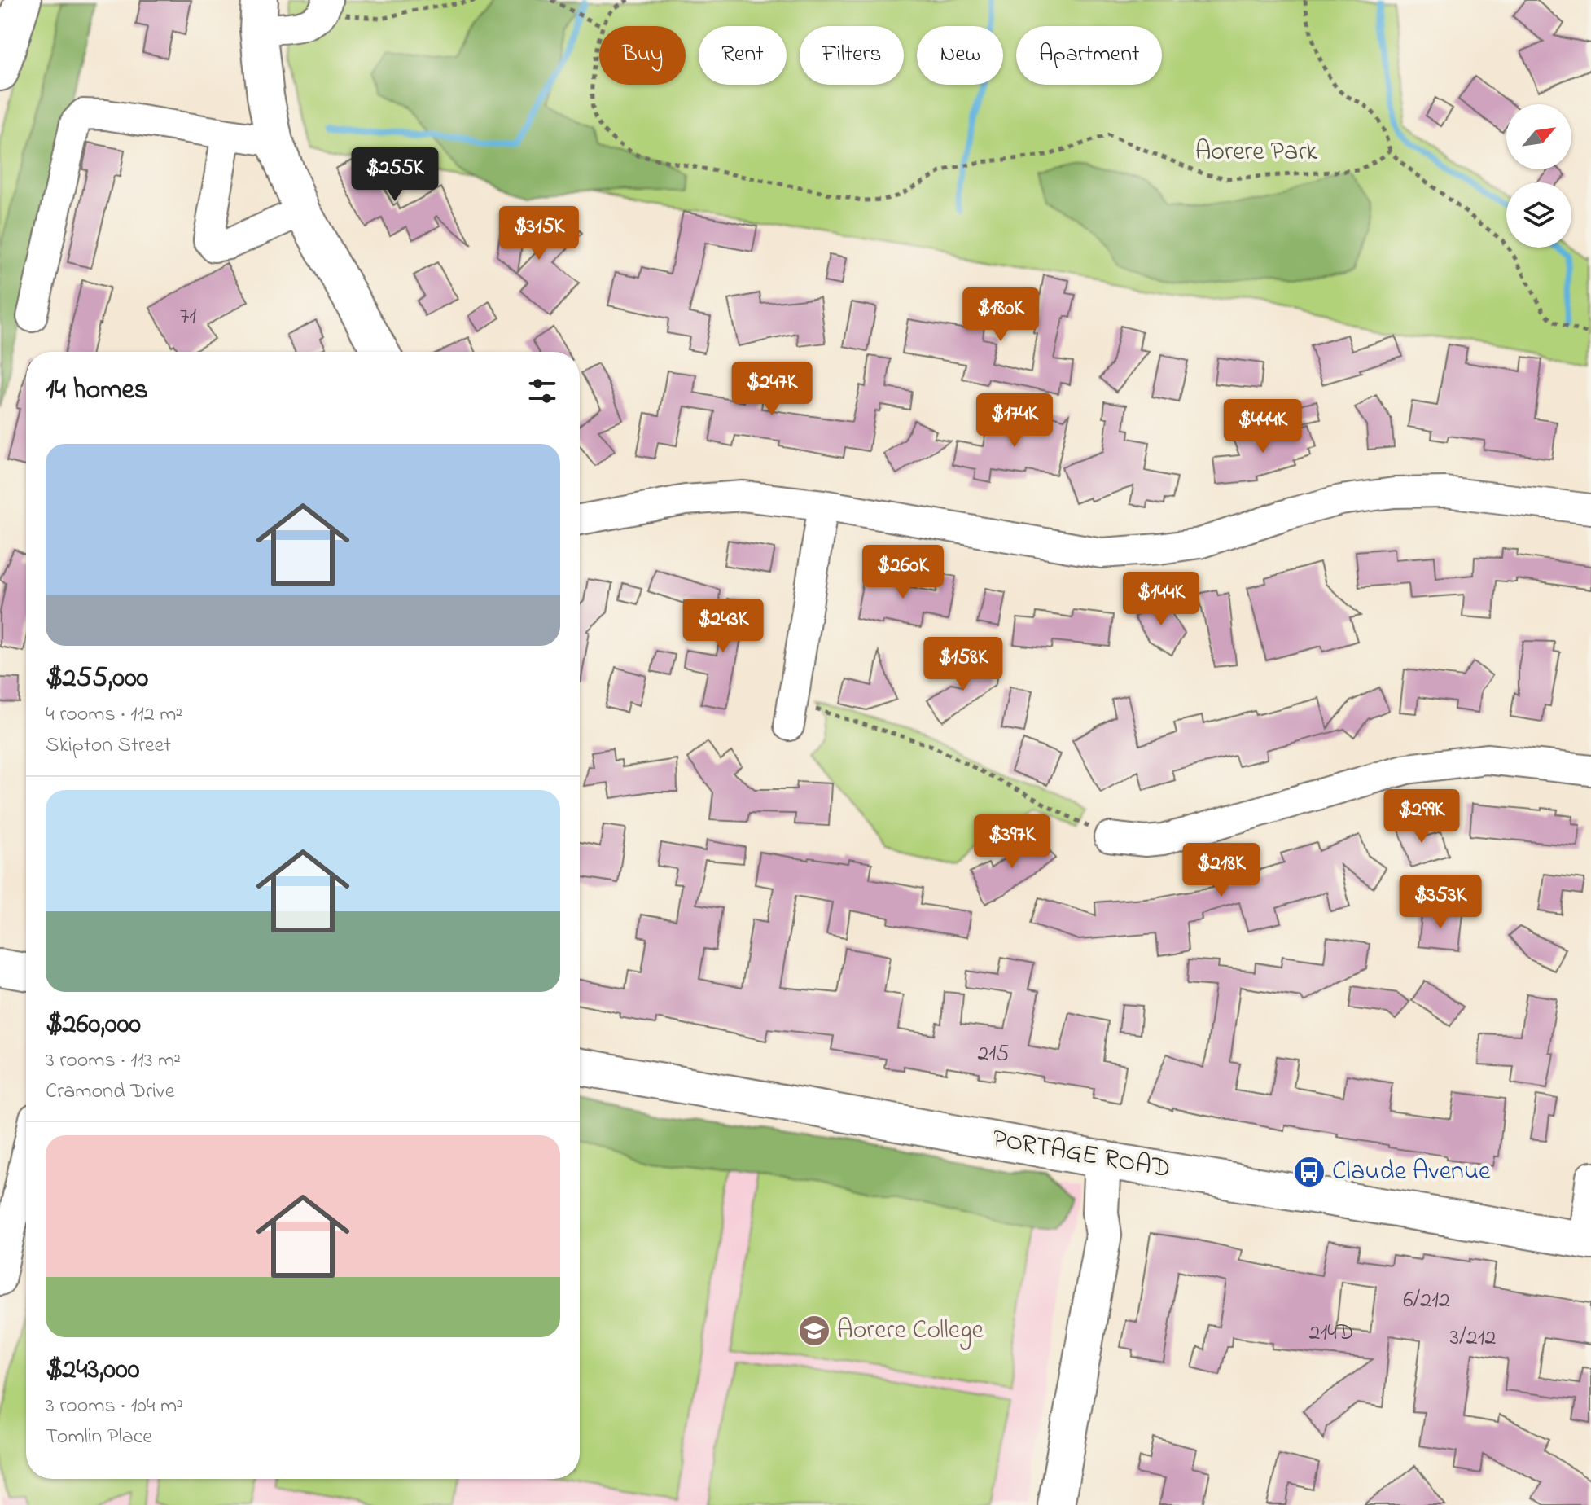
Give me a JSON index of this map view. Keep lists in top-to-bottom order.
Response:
{
  "streets": {
    "main road": ["PORTAGE ROAD"]
  },
  "parks": ["Aorere Park"],
  "places": {
    "bus stop": ["Claude Avenue"],
    "school or university": ["Aorere College"]
  },
  "house_numbers": [
    "71",
    "215",
    "6/212",
    "214D",
    "3/212"
  ],
  "north": "top right",
  "page": {
    "chip": [
      "Buy",
      "Rent",
      "Filters",
      "New",
      "Apartment"
    ],
    "price": [
      "$255K",
      "$315K",
      "$180K",
      "$247K",
      "$174K",
      "$444K",
      "$260K",
      "$144K",
      "$243K",
      "$158K",
      "$299K",
      "$397K",
      "$218K",
      "$353K"
    ],
    "heading": "14 homes",
    "list": [
      {
        "name": "$255,000",
        "note": "4 rooms · 112 m² · Skipton Street"
      },
      {
        "name": "$260,000",
        "note": "3 rooms · 113 m² · Cramond Drive"
      },
      {
        "name": "$243,000",
        "note": "3 rooms · 104 m² · Tomlin Place"
      }
    ]
  }
}
